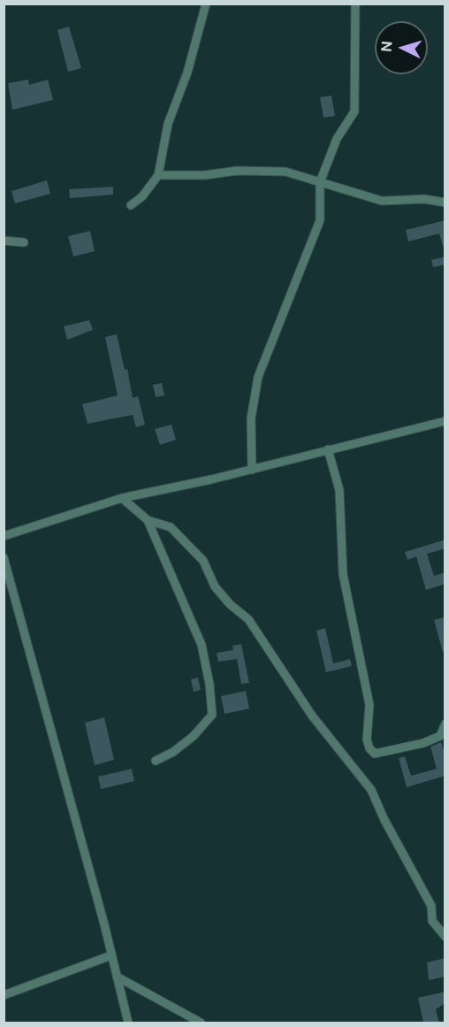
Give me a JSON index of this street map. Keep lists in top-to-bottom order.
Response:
{
  "north": "left"
}
